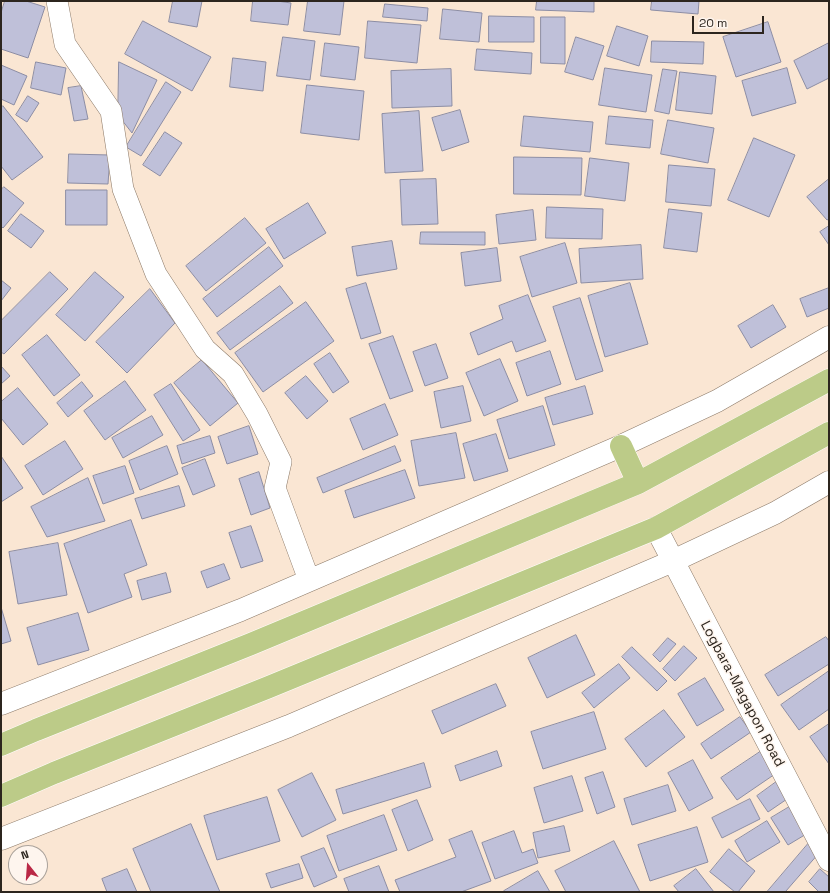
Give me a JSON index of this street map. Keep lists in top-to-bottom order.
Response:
{
  "streets": {
    "street": ["Logbara-Magapon Road"]
  },
  "scale_bar": "20 m",
  "north": "top"
}
